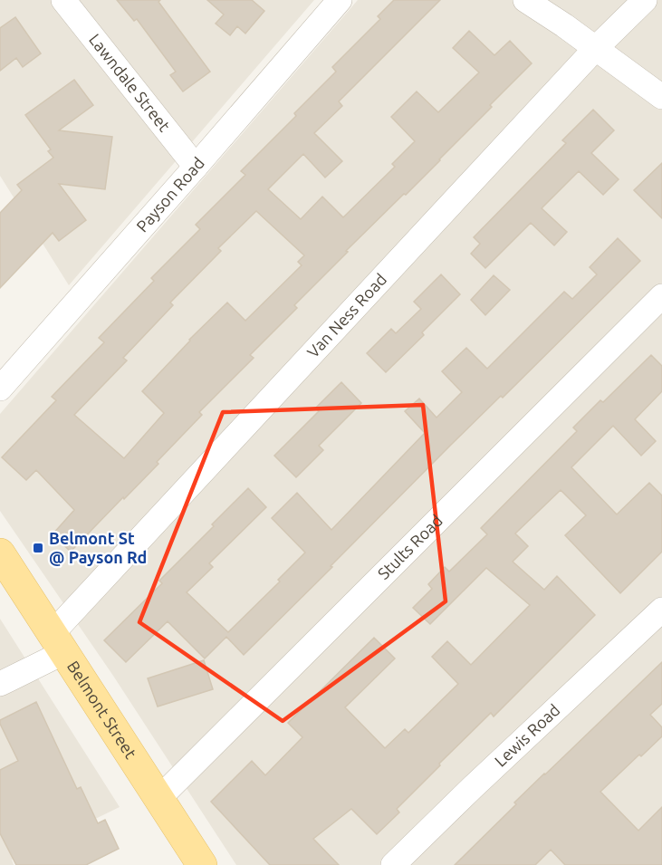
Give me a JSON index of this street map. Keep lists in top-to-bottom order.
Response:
{
  "streets": {
    "main road": ["Belmont Street"],
    "street": [
      "Lawndale Street",
      "Payson Road",
      "Van Ness Road",
      "Stults Road",
      "Lewis Road"
    ]
  },
  "crossings": [
    ["Lawndale Street", "Payson Road"],
    ["Van Ness Road", "Belmont Street"],
    ["Stults Road", "Belmont Street"]
  ],
  "places": {
    "transit": ["Belmont St @ Payson Rd"]
  }
}
